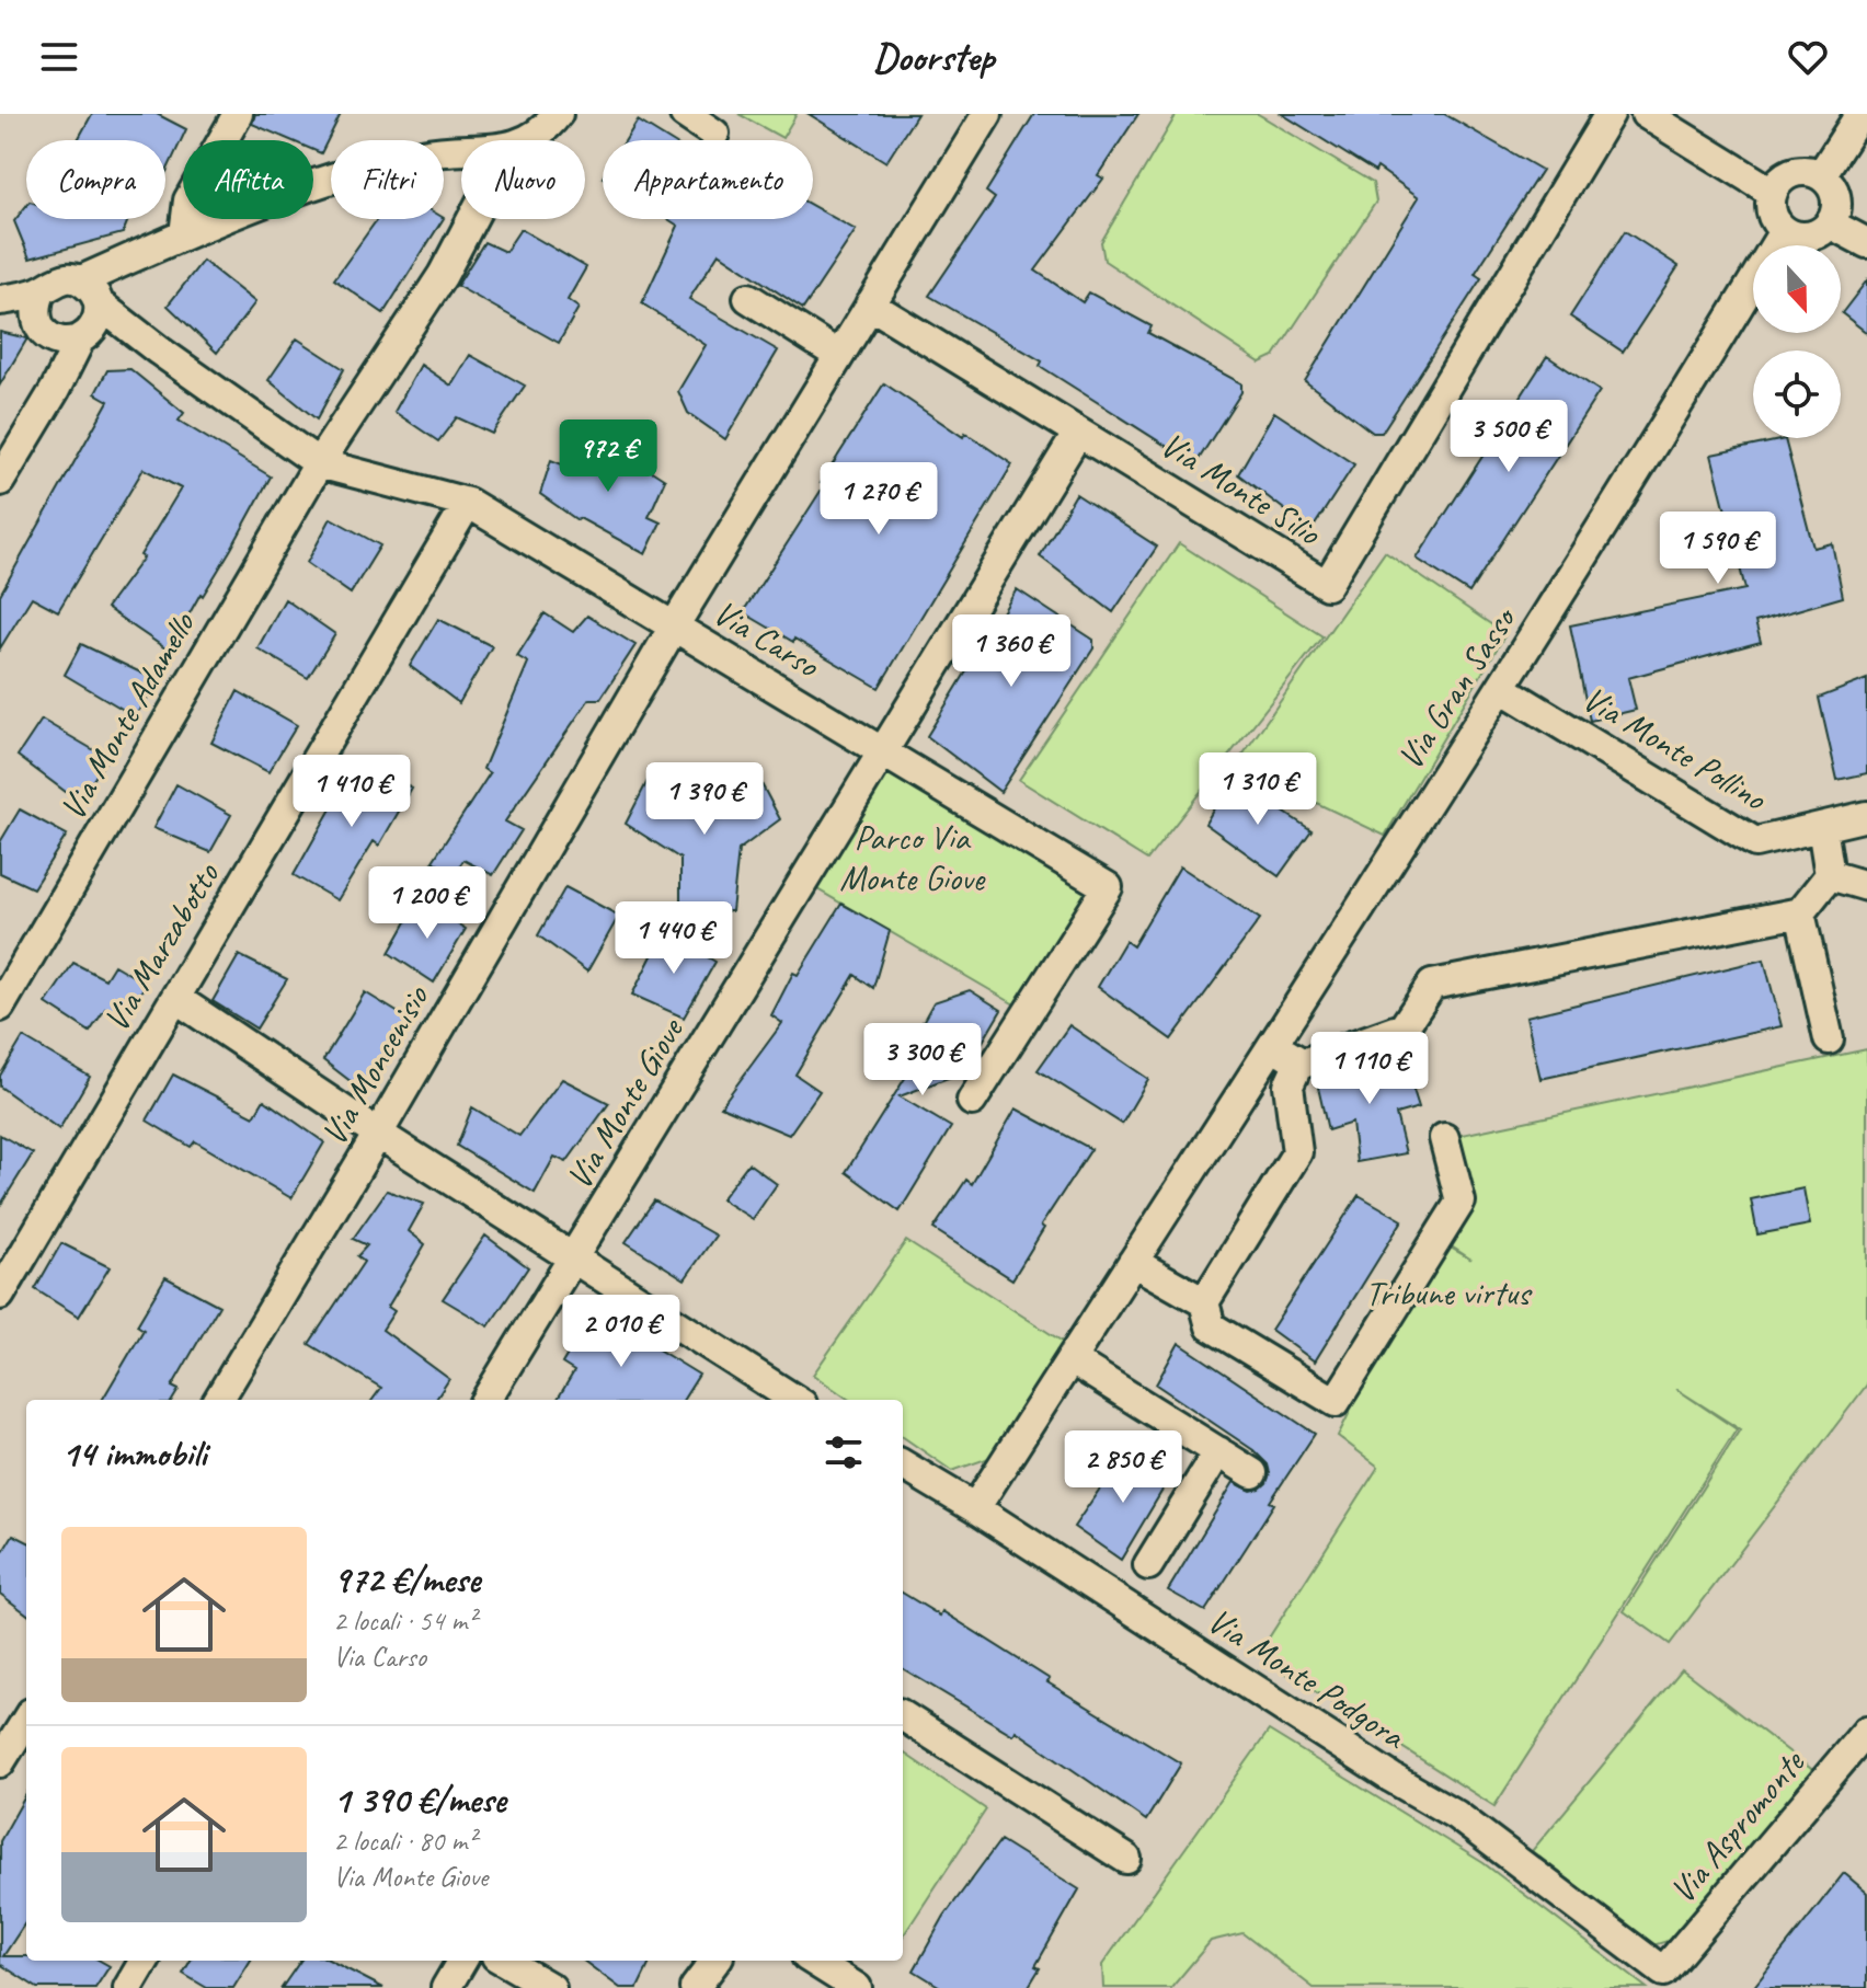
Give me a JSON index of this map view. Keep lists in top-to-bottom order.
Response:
{
  "streets": {
    "street": [
      "Via Monte Silio",
      "Via Carso",
      "Via Gran Sasso",
      "Via Monte Adamello",
      "Via Monte Pollino",
      "Via Marzabotto",
      "Via Moncenisio",
      "Via Monte Giove",
      "Via Monte Podgora",
      "Via Aspromonte"
    ]
  },
  "crossings": [
    ["Via Monte Silio", "Via Moncenisio"],
    ["Via Monte Silio", "Via Monte Giove"],
    ["Via Carso", "Via Monte Adamello"],
    ["Via Carso", "Via Marzabotto"],
    ["Via Carso", "Via Moncenisio"],
    ["Via Carso", "Via Monte Giove"],
    ["Via Gran Sasso", "Via Monte Pollino"],
    ["Via Gran Sasso", "Via Monte Podgora"],
    ["Via Monte Podgora", "Via Aspromonte"]
  ],
  "parks": ["Parco Via Monte Giove", "Tribune virtus"],
  "north": "bottom",
  "page": {
    "header": "Doorstep",
    "chip": [
      "Compra",
      "Affitta",
      "Filtri",
      "Nuovo",
      "Appartamento"
    ],
    "price": [
      "3 500 €",
      "972 €",
      "1 270 €",
      "1 590 €",
      "1 360 €",
      "1 310 €",
      "1 410 €",
      "1 390 €",
      "1 200 €",
      "1 440 €",
      "3 300 €",
      "1 110 €",
      "2 010 €",
      "2 850 €"
    ],
    "heading": "14 immobili",
    "list": [
      {
        "name": "972 €/mese",
        "note": "2 locali · 54 m² · Via Carso"
      },
      {
        "name": "1 390 €/mese",
        "note": "2 locali · 80 m² · Via Monte Giove"
      }
    ]
  }
}
